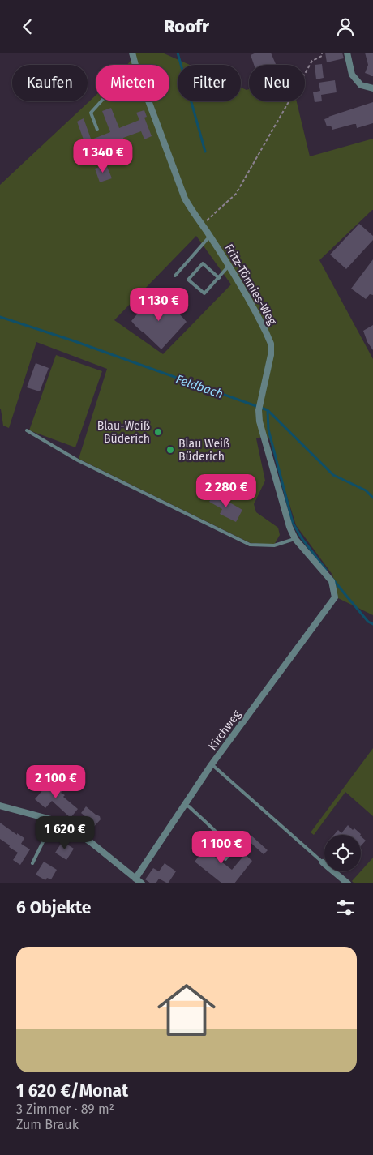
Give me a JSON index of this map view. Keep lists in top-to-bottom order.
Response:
{
  "streets": {
    "street": ["Fritz-Tönnies-Weg", "Kirchweg"]
  },
  "crossings": [
    ["Fritz-Tönnies-Weg", "Kirchweg"]
  ],
  "water": ["Feldbach"],
  "places": ["Blau-Weiß Büderich", "Blau Weiß Büderich"],
  "page": {
    "header": "Roofr",
    "chip": [
      "Kaufen",
      "Mieten",
      "Filter",
      "Neu"
    ],
    "price": [
      "1 340 €",
      "1 130 €",
      "2 280 €",
      "2 100 €",
      "1 620 €",
      "1 100 €"
    ],
    "heading": "6 Objekte",
    "list": [
      {
        "name": "1 620 €/Monat",
        "note": "3 Zimmer · 89 m² · Zum Brauk"
      }
    ]
  }
}
